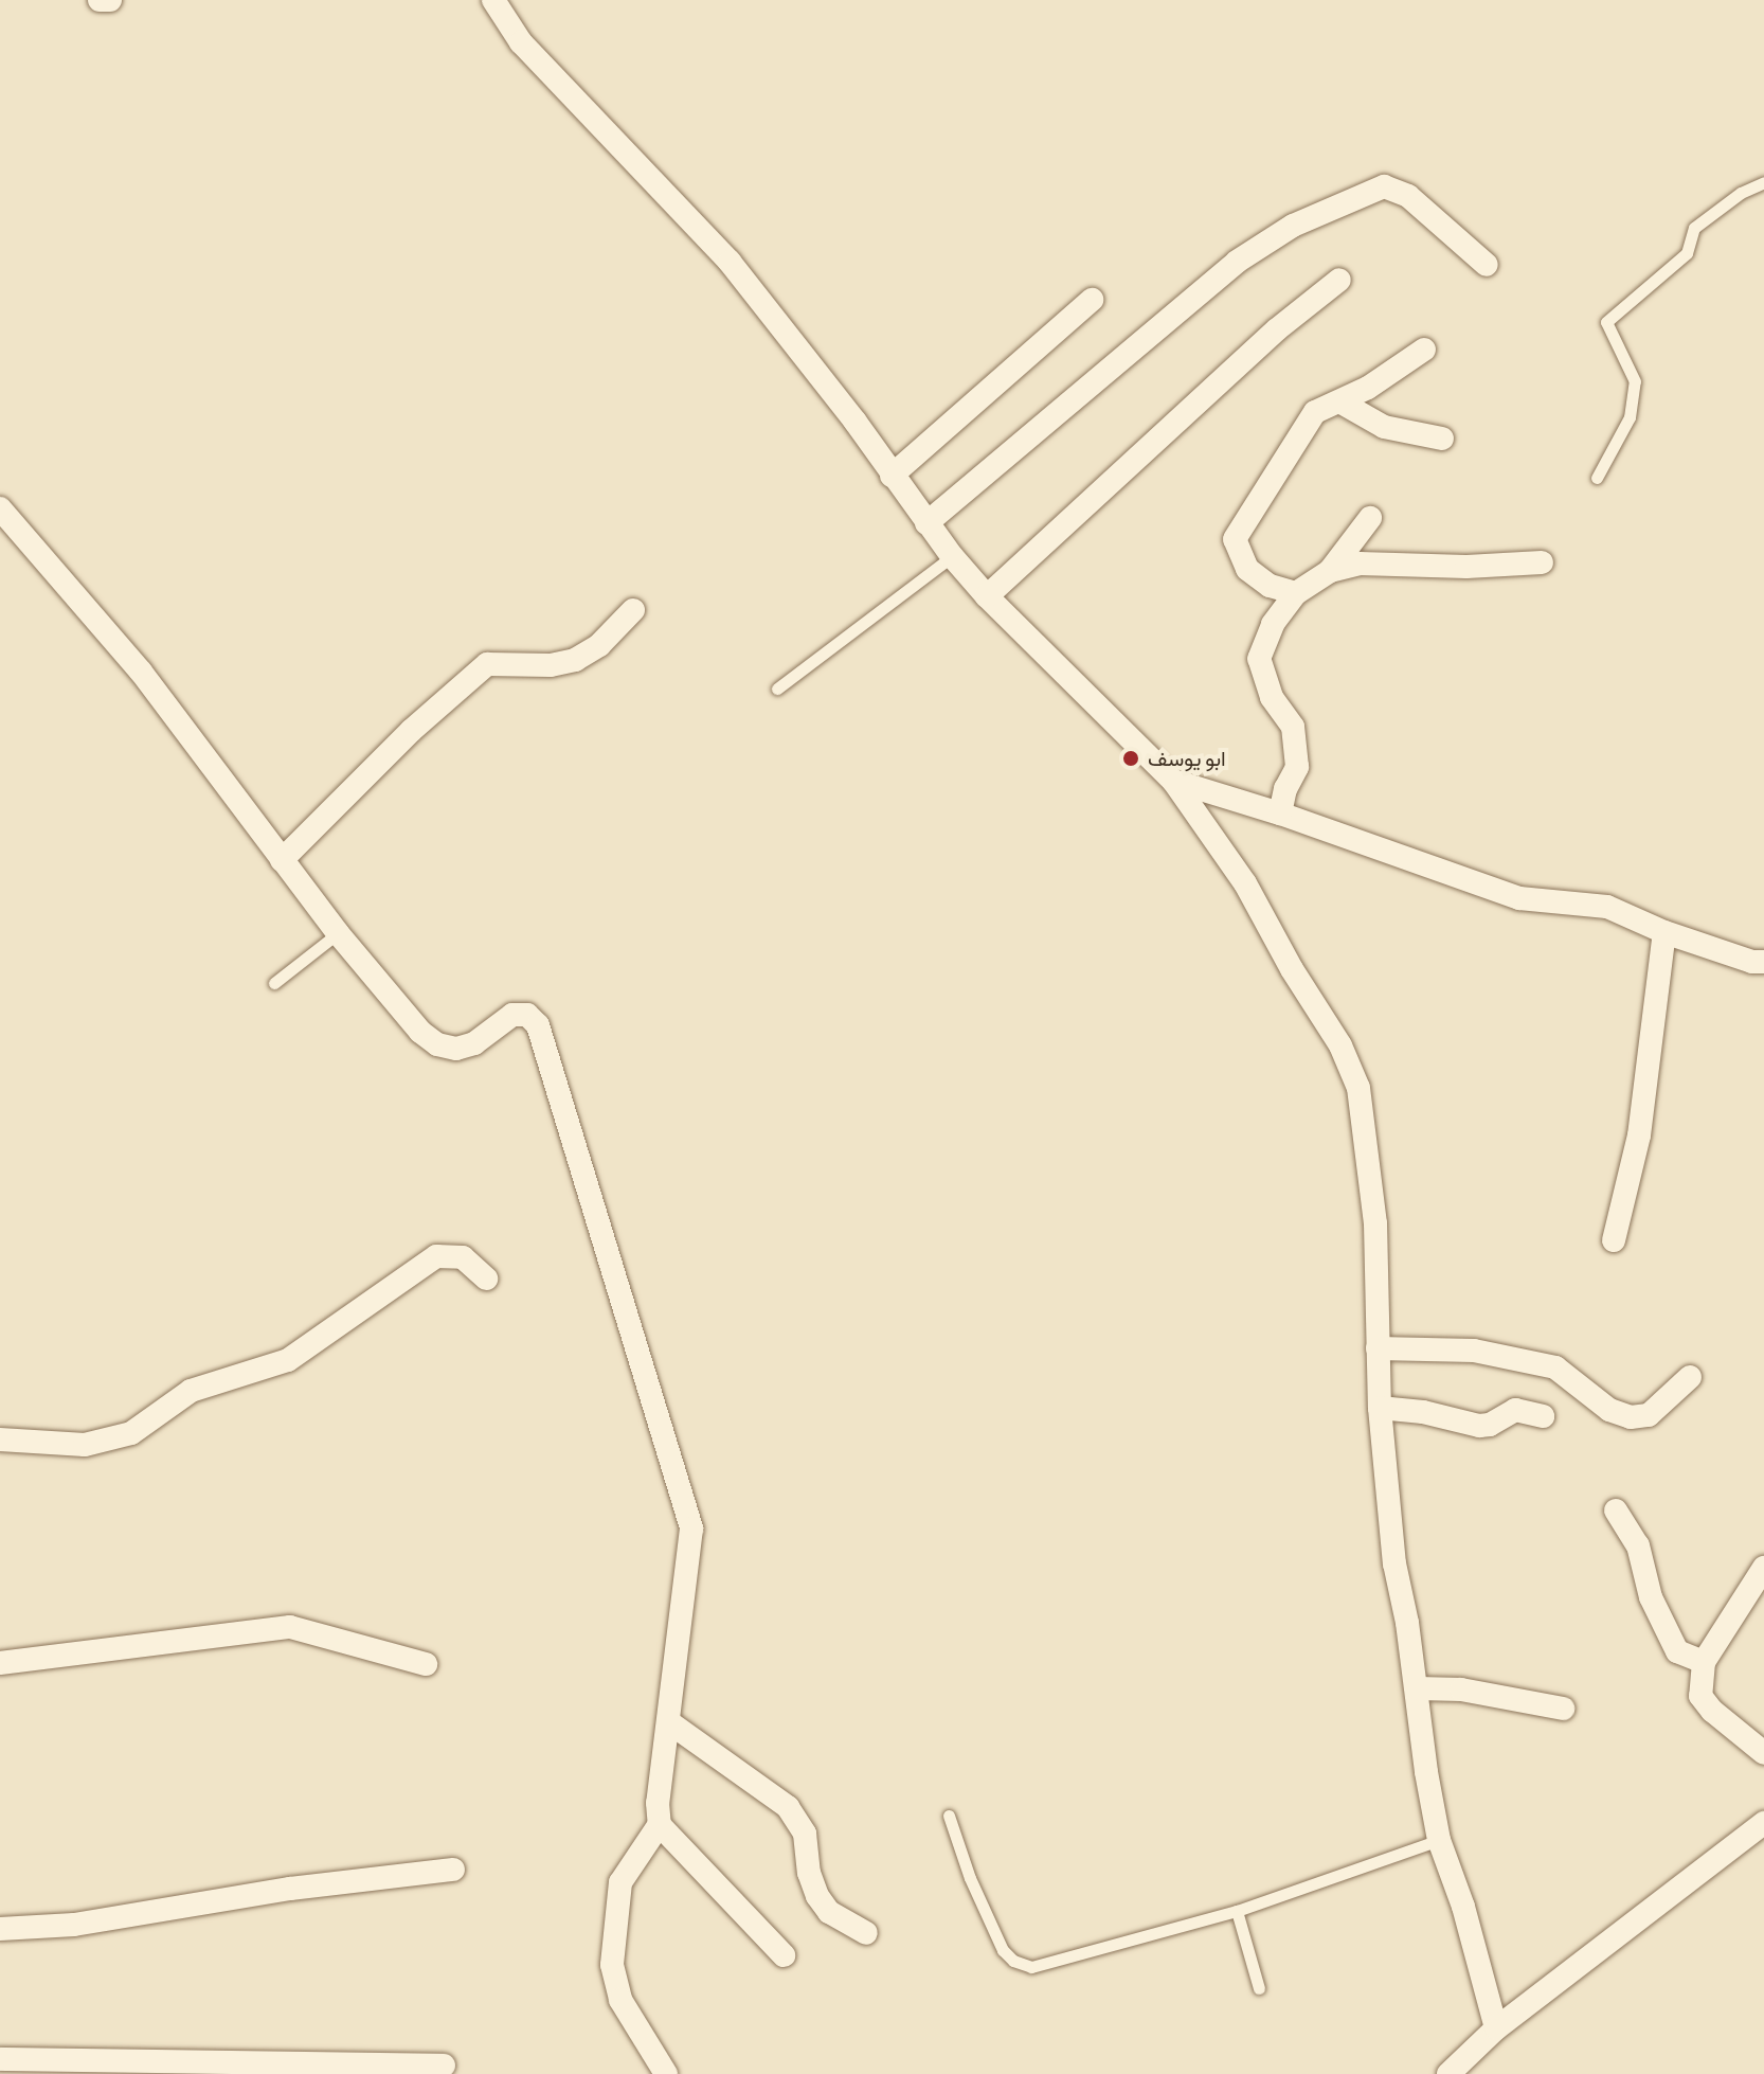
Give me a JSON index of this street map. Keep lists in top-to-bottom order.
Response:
{
  "places": ["ابو يوسف"]
}
